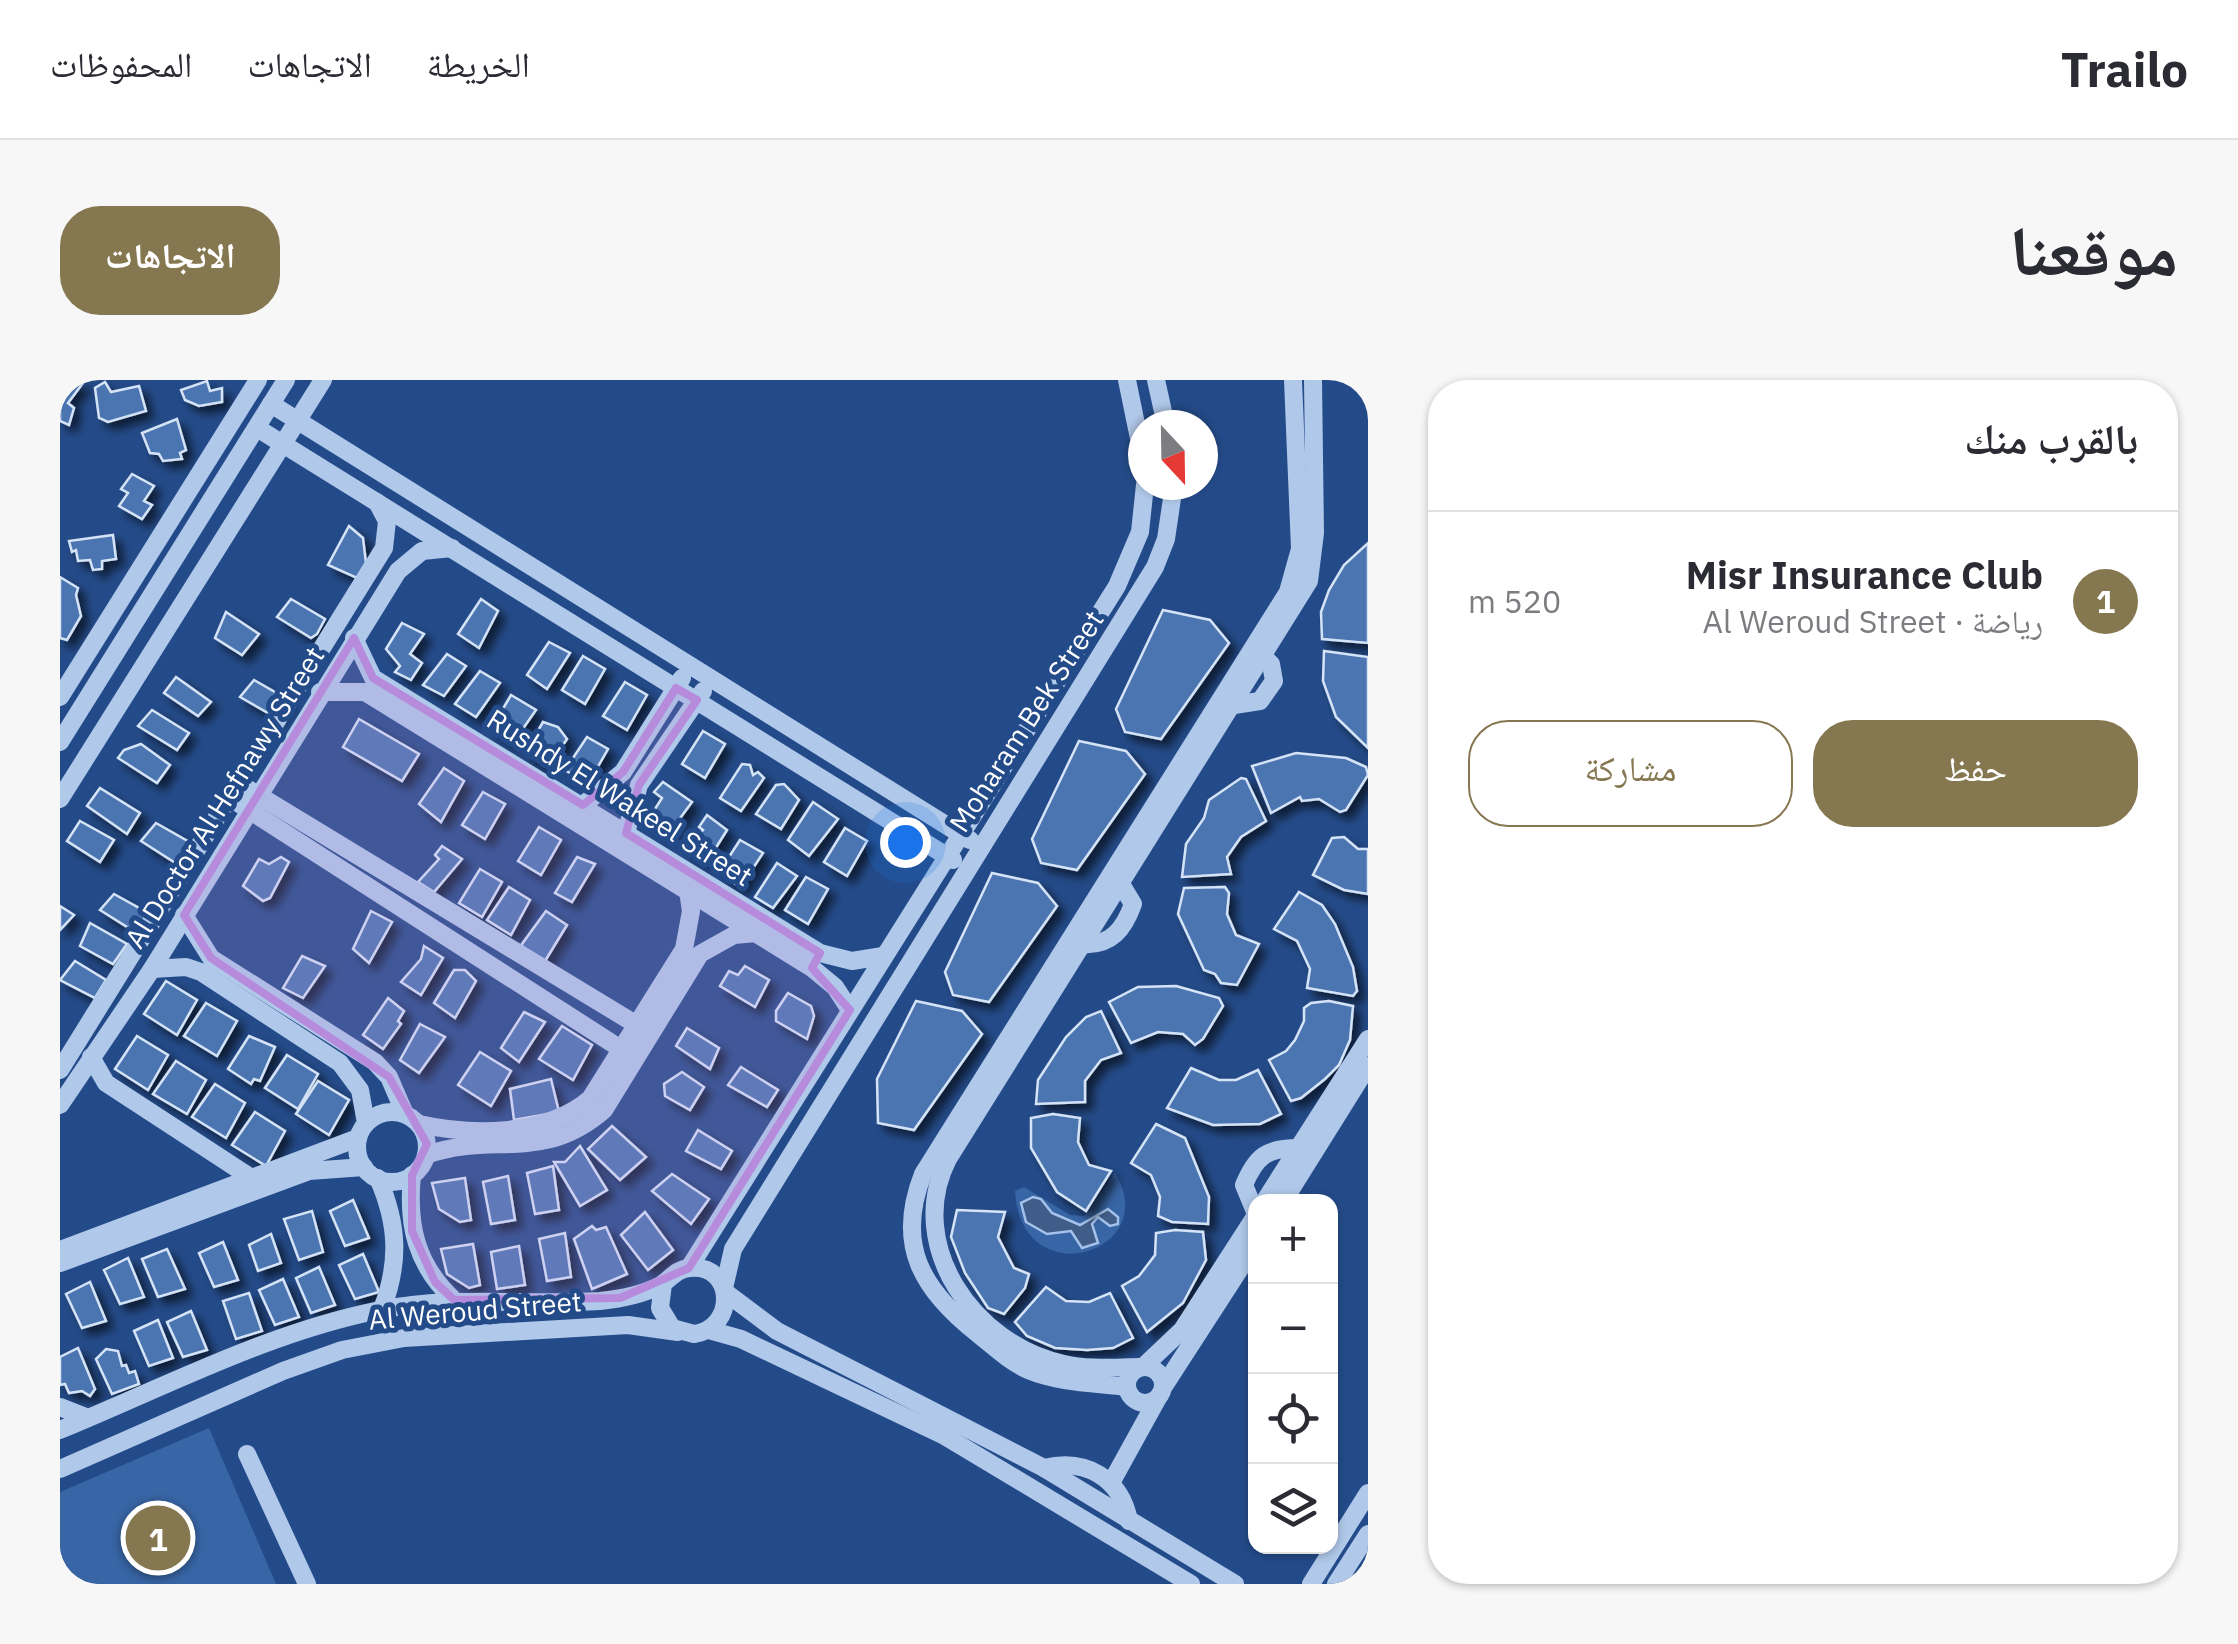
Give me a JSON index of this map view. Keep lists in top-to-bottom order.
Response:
{
  "streets": {
    "street": [
      "Moharam Bek Street",
      "Al Doctor Al Hefnawy Street",
      "Rushdy El Wakeel Street",
      "Al Weroud Street"
    ]
  },
  "crossings": [
    ["Moharam Bek Street", "Rushdy El Wakeel Street"],
    ["Moharam Bek Street", "Al Weroud Street"],
    ["Al Doctor Al Hefnawy Street", "Rushdy El Wakeel Street"]
  ],
  "north": "bottom",
  "page": {
    "header": "Trailo",
    "nav": ["الخريطة", "الاتجاهات", "المحفوظات"],
    "title": "موقعنا",
    "buttons": [
      "الاتجاهات",
      ["حفظ", "مشاركة"]
    ],
    "heading": "بالقرب منك",
    "list": [
      {
        "mark": "1",
        "name": "Misr Insurance Club",
        "note": "رياضة · Al Weroud Street",
        "value": "520 m"
      }
    ],
    "map_buttons": ["+", "−"],
    "pins": "1"
  }
}
